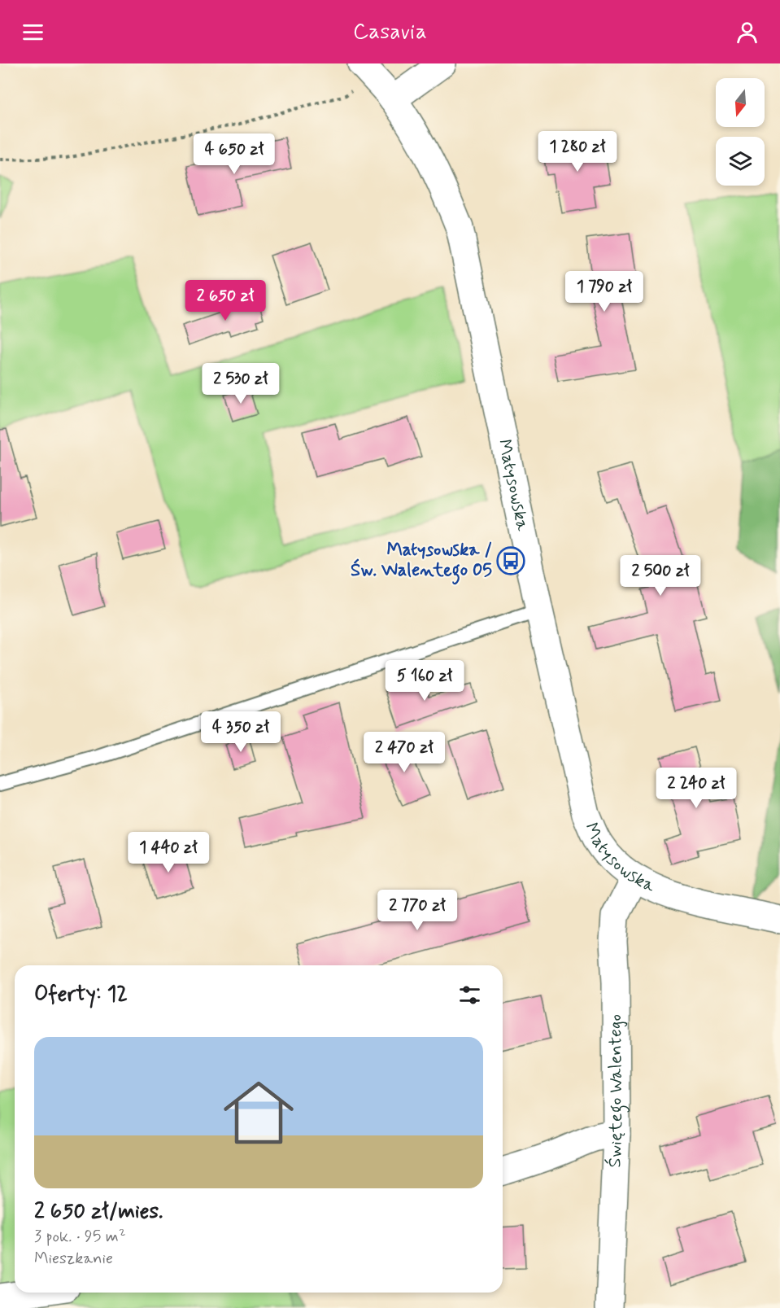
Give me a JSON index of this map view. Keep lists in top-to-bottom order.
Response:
{
  "streets": {
    "street": ["Matysowska", "Świętego Walentego"]
  },
  "crossings": [
    ["Matysowska", "Świętego Walentego"]
  ],
  "places": {
    "bus stop": ["Matysowska / Św. Walentego 05"]
  },
  "north": "bottom",
  "page": {
    "header": "Casavia",
    "price": [
      "1 280 zł",
      "4 650 zł",
      "1 790 zł",
      "2 650 zł",
      "2 530 zł",
      "2 500 zł",
      "5 160 zł",
      "4 350 zł",
      "2 470 zł",
      "2 240 zł",
      "1 440 zł",
      "2 770 zł"
    ],
    "heading": "Oferty: 12",
    "list": [
      {
        "name": "2 650 zł/mies.",
        "note": "3 pok. · 95 m² · Mieszkanie"
      }
    ]
  }
}
